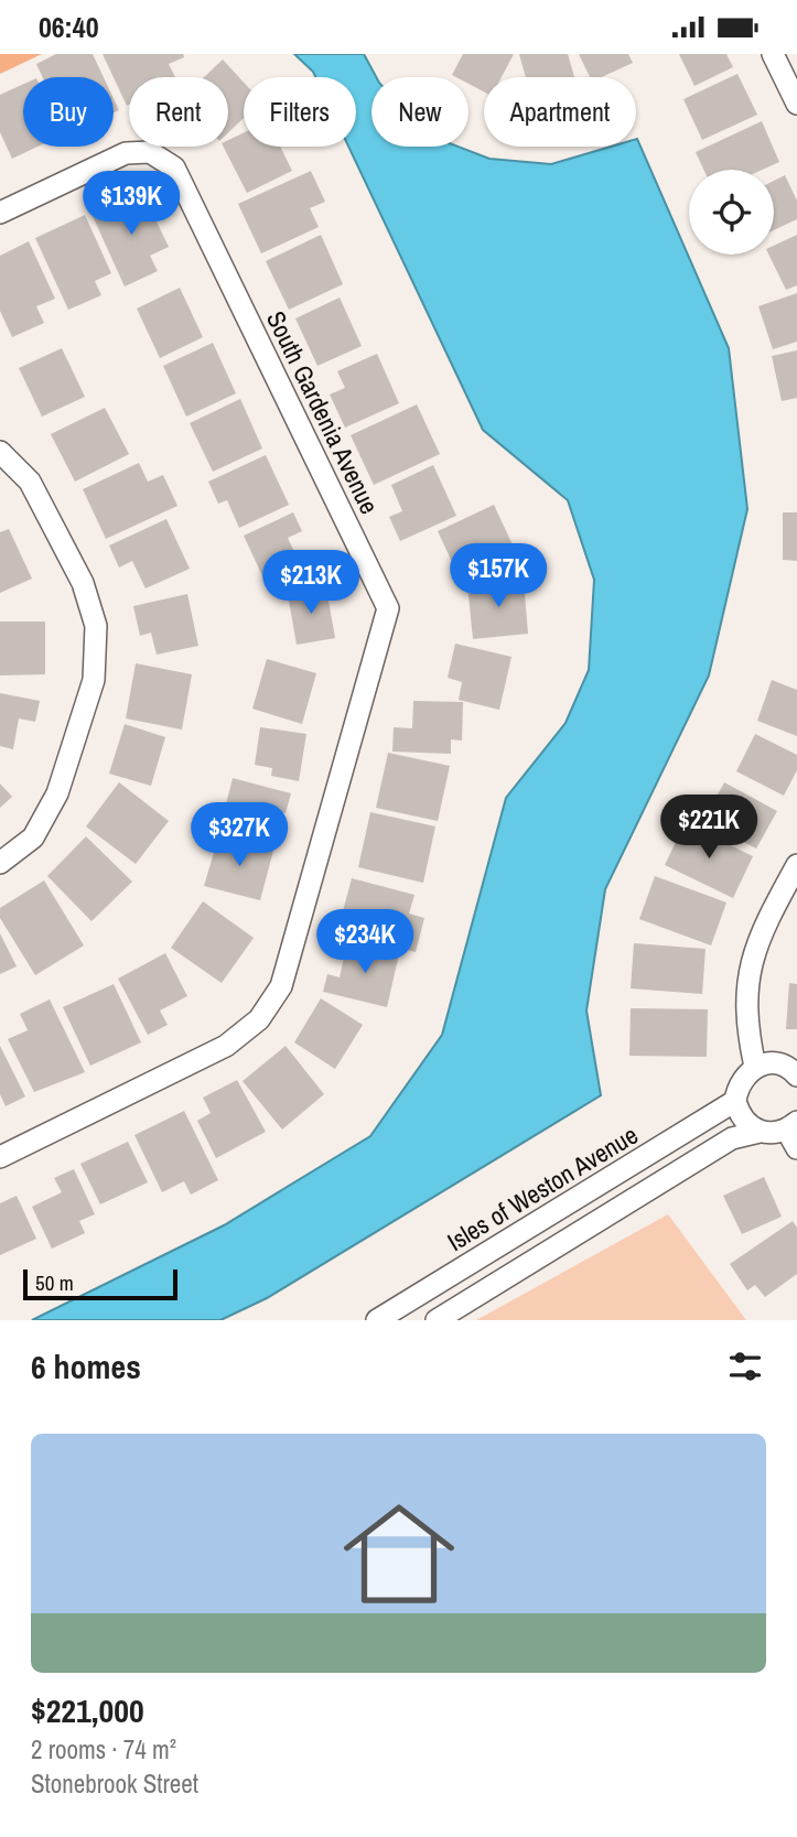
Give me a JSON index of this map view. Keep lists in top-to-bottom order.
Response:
{
  "streets": {
    "street": ["South Gardenia Avenue", "Isles of Weston Avenue"]
  },
  "scale_bar": "50 m",
  "page": {
    "status": "06:40",
    "chip": [
      "Buy",
      "Rent",
      "Filters",
      "New",
      "Apartment"
    ],
    "price": [
      "$139K",
      "$157K",
      "$213K",
      "$221K",
      "$327K",
      "$234K"
    ],
    "scale": "50 m",
    "heading": "6 homes",
    "list": [
      {
        "name": "$221,000",
        "note": "2 rooms · 74 m² · Stonebrook Street"
      }
    ]
  }
}
